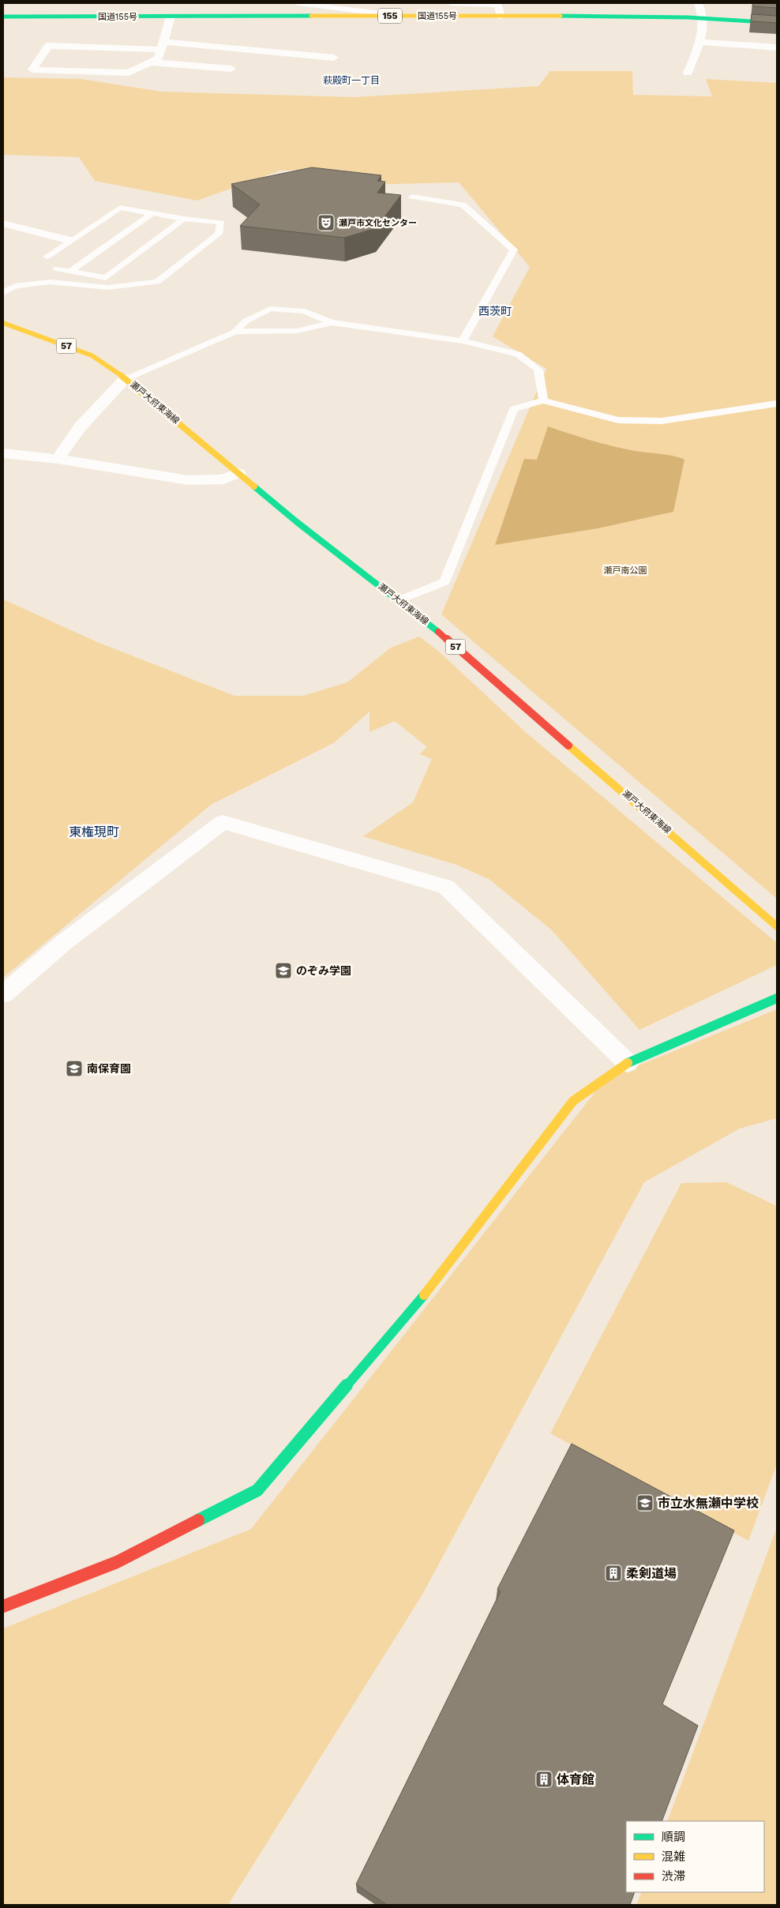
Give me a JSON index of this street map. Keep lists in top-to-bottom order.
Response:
{
  "streets": {
    "main road": [
      "155",
      "国道155号",
      "57",
      "瀬戸大府東海線"
    ]
  },
  "districts": ["萩殿町一丁目", "西茨町", "東権現町"],
  "parks": ["瀬戸南公園"],
  "places": {
    "theatre": ["瀬戸市文化センター"],
    "school or university": ["のぞみ学園", "南保育園", "市立水無瀬中学校"],
    "building": ["柔剣道場", "体育館"]
  },
  "legend": ["順調", "混雑", "渋滞"]
}
